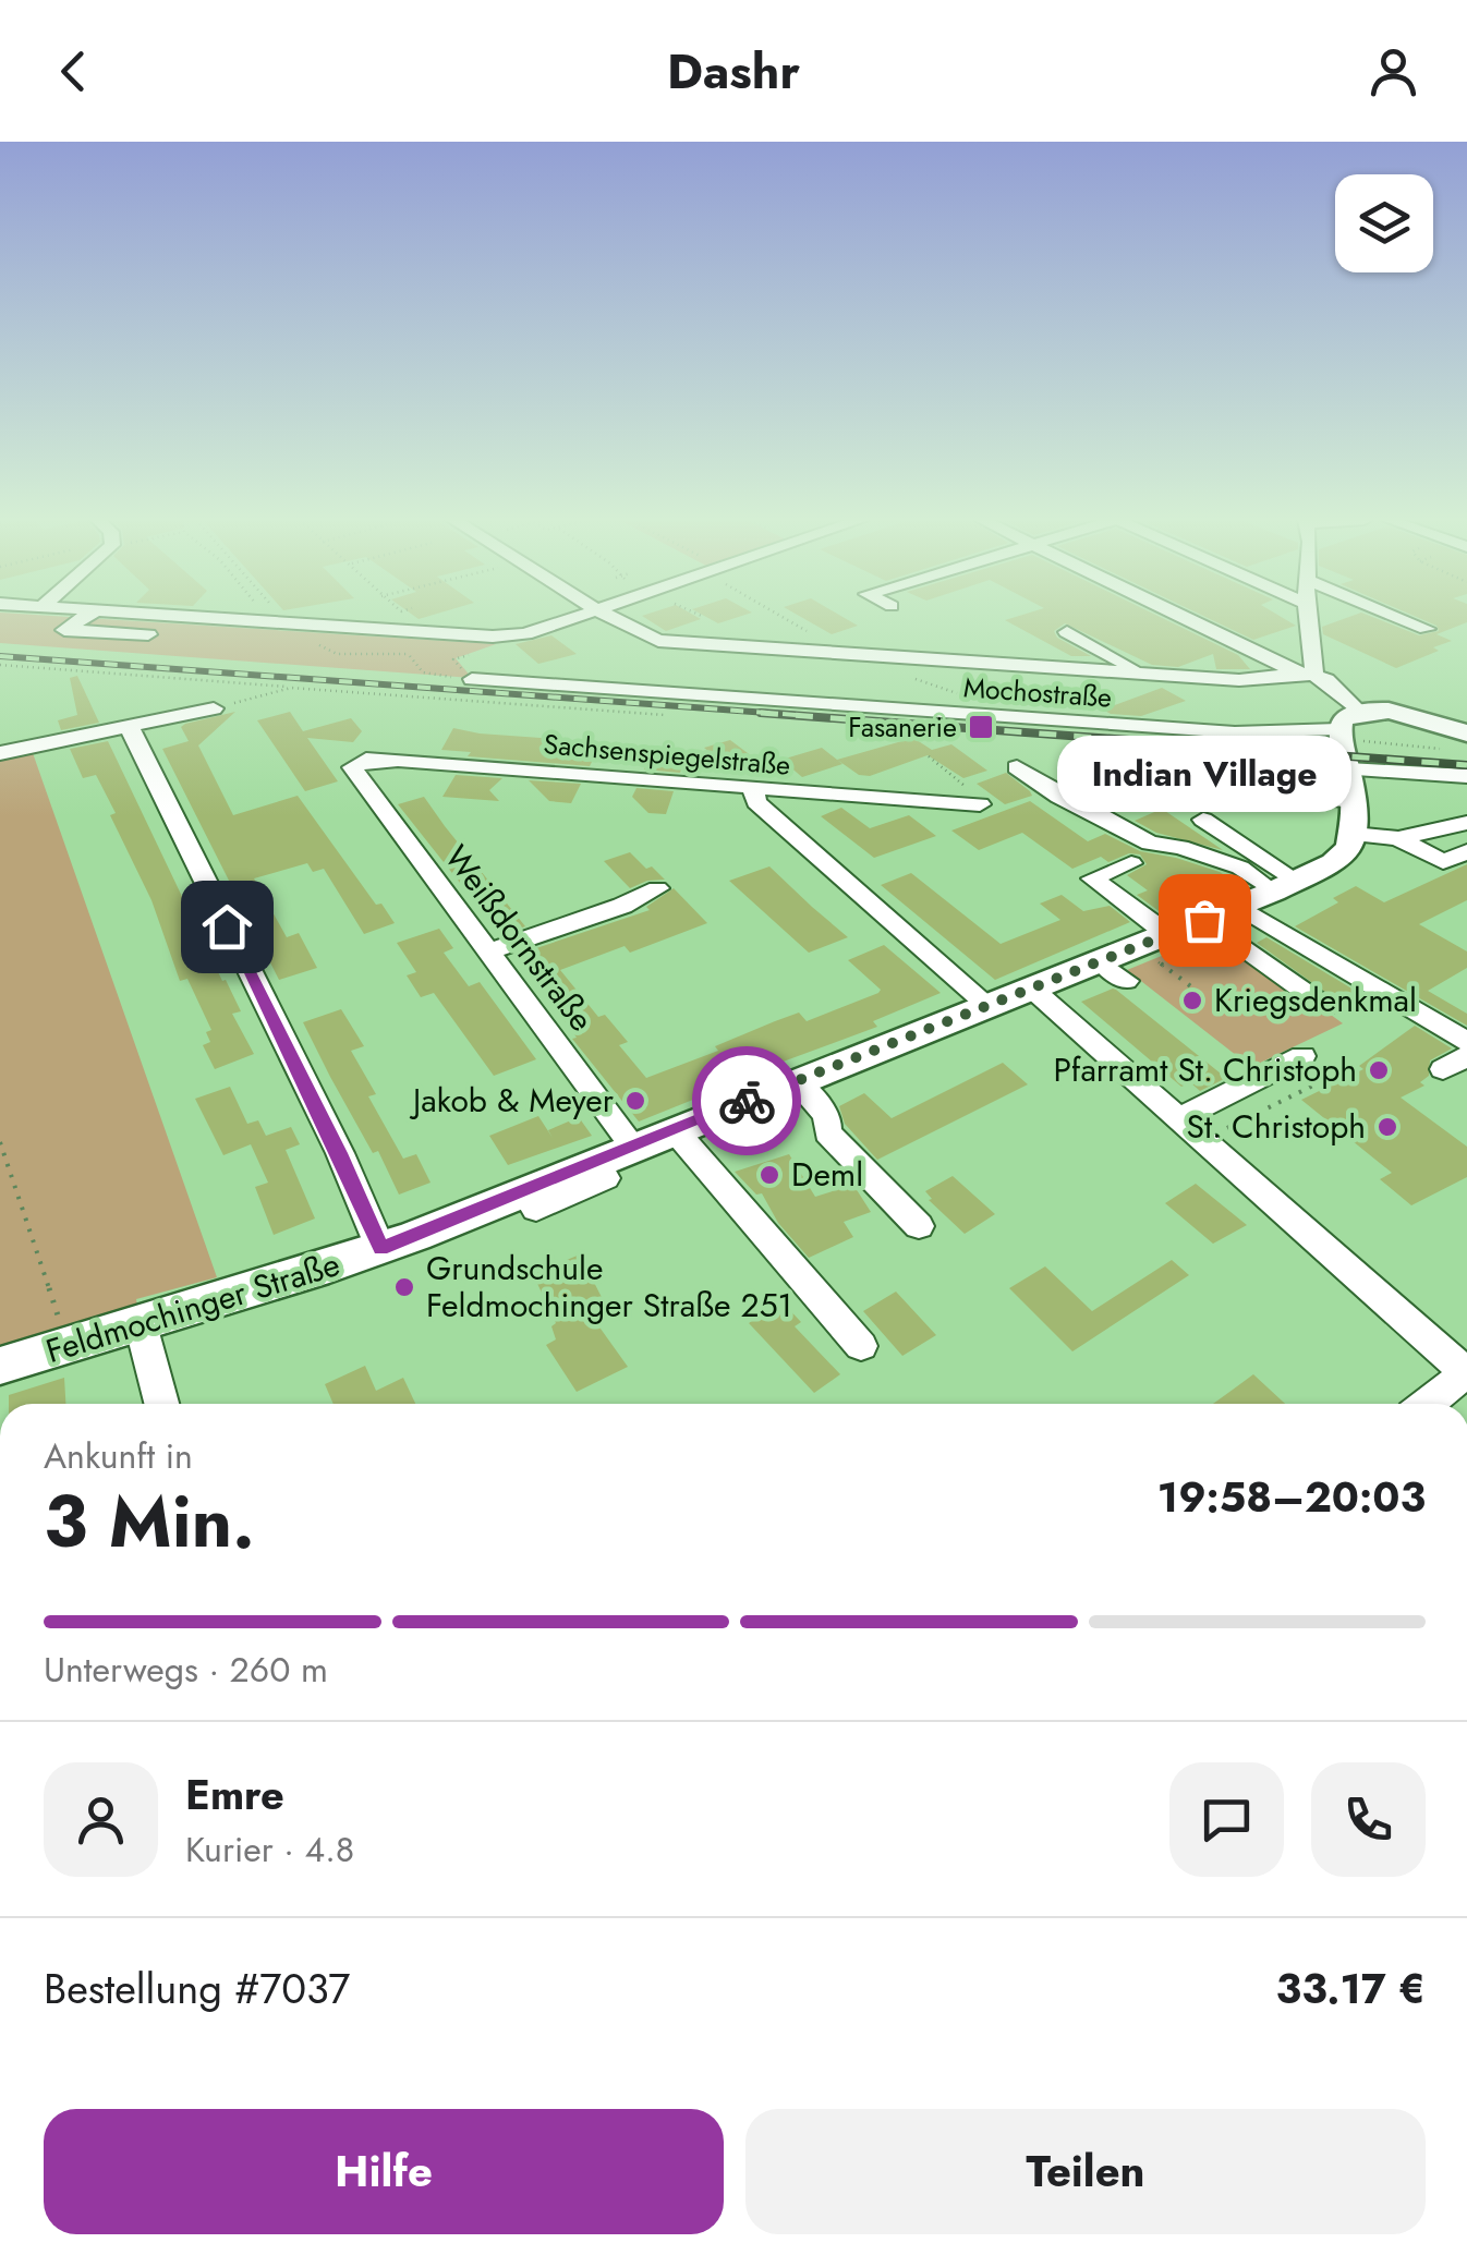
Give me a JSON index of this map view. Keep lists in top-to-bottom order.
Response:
{
  "streets": {
    "main road": ["Feldmochinger Straße"],
    "street": ["Mochostraße", "Sachsenspiegelstraße", "Weißdornstraße"]
  },
  "crossings": [
    ["Sachsenspiegelstraße", "Weißdornstraße"],
    ["Weißdornstraße", "Feldmochinger Straße"]
  ],
  "places": {
    "transit": ["Fasanerie"],
    "other": [
      "Indian Village",
      "Kriegsdenkmal",
      "Pfarramt St. Christoph",
      "Jakob & Meyer",
      "St. Christoph",
      "Deml",
      "Grundschule Feldmochinger Straße 251"
    ]
  },
  "page": {
    "header": "Dashr",
    "bubble": "Indian Village",
    "heading": ["3 Min.", "Ankunft in", "19:58–20:03"],
    "panel": [
      "Emre",
      "Kurier · 4.8",
      "Bestellung #7037",
      "33.17 €"
    ],
    "bar": "Unterwegs · 260 m",
    "buttons": ["Hilfe", "Teilen"]
  }
}
